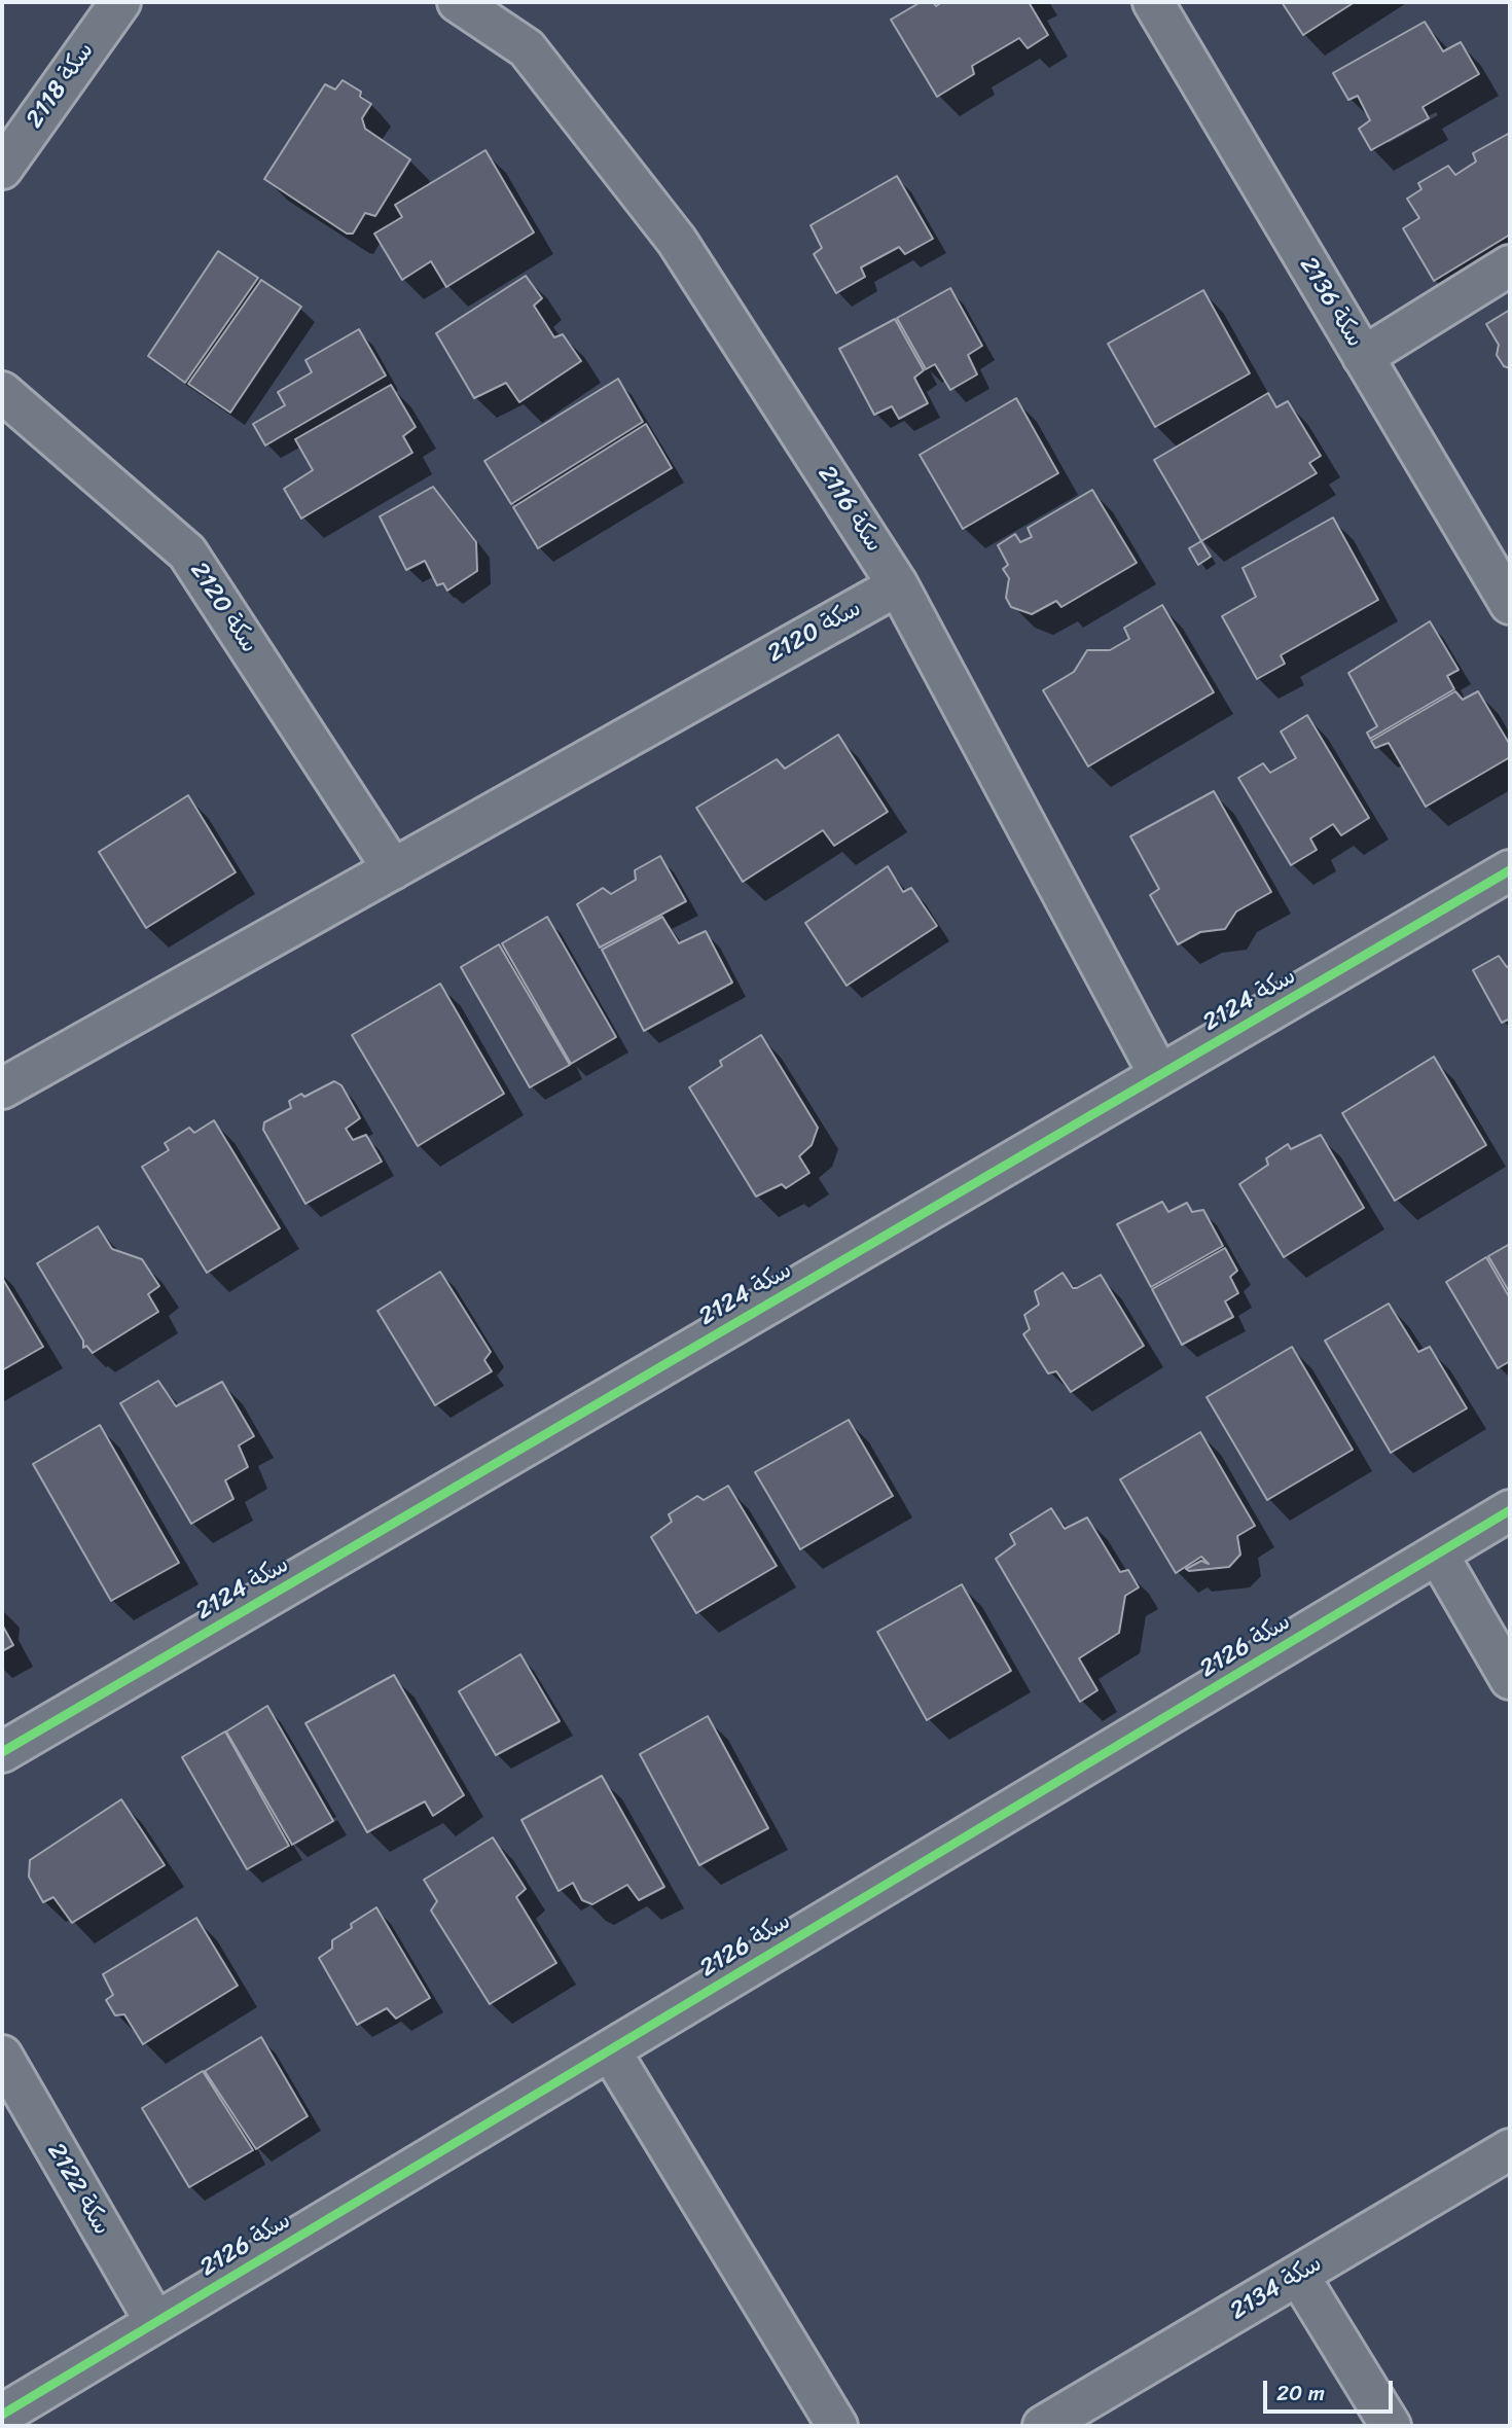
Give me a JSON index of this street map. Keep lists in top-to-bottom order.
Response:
{
  "streets": {
    "street": [
      "سكة 2118",
      "سكة 2136",
      "سكة 2116",
      "سكة 2120",
      "سكة 2124",
      "سكة 2126",
      "سكة 2122",
      "سكة 2134"
    ]
  },
  "crossings": [
    ["سكة 2116", "سكة 2120"],
    ["سكة 2116", "سكة 2124"],
    ["سكة 2126", "سكة 2122"]
  ],
  "scale_bar": "20 m"
}
